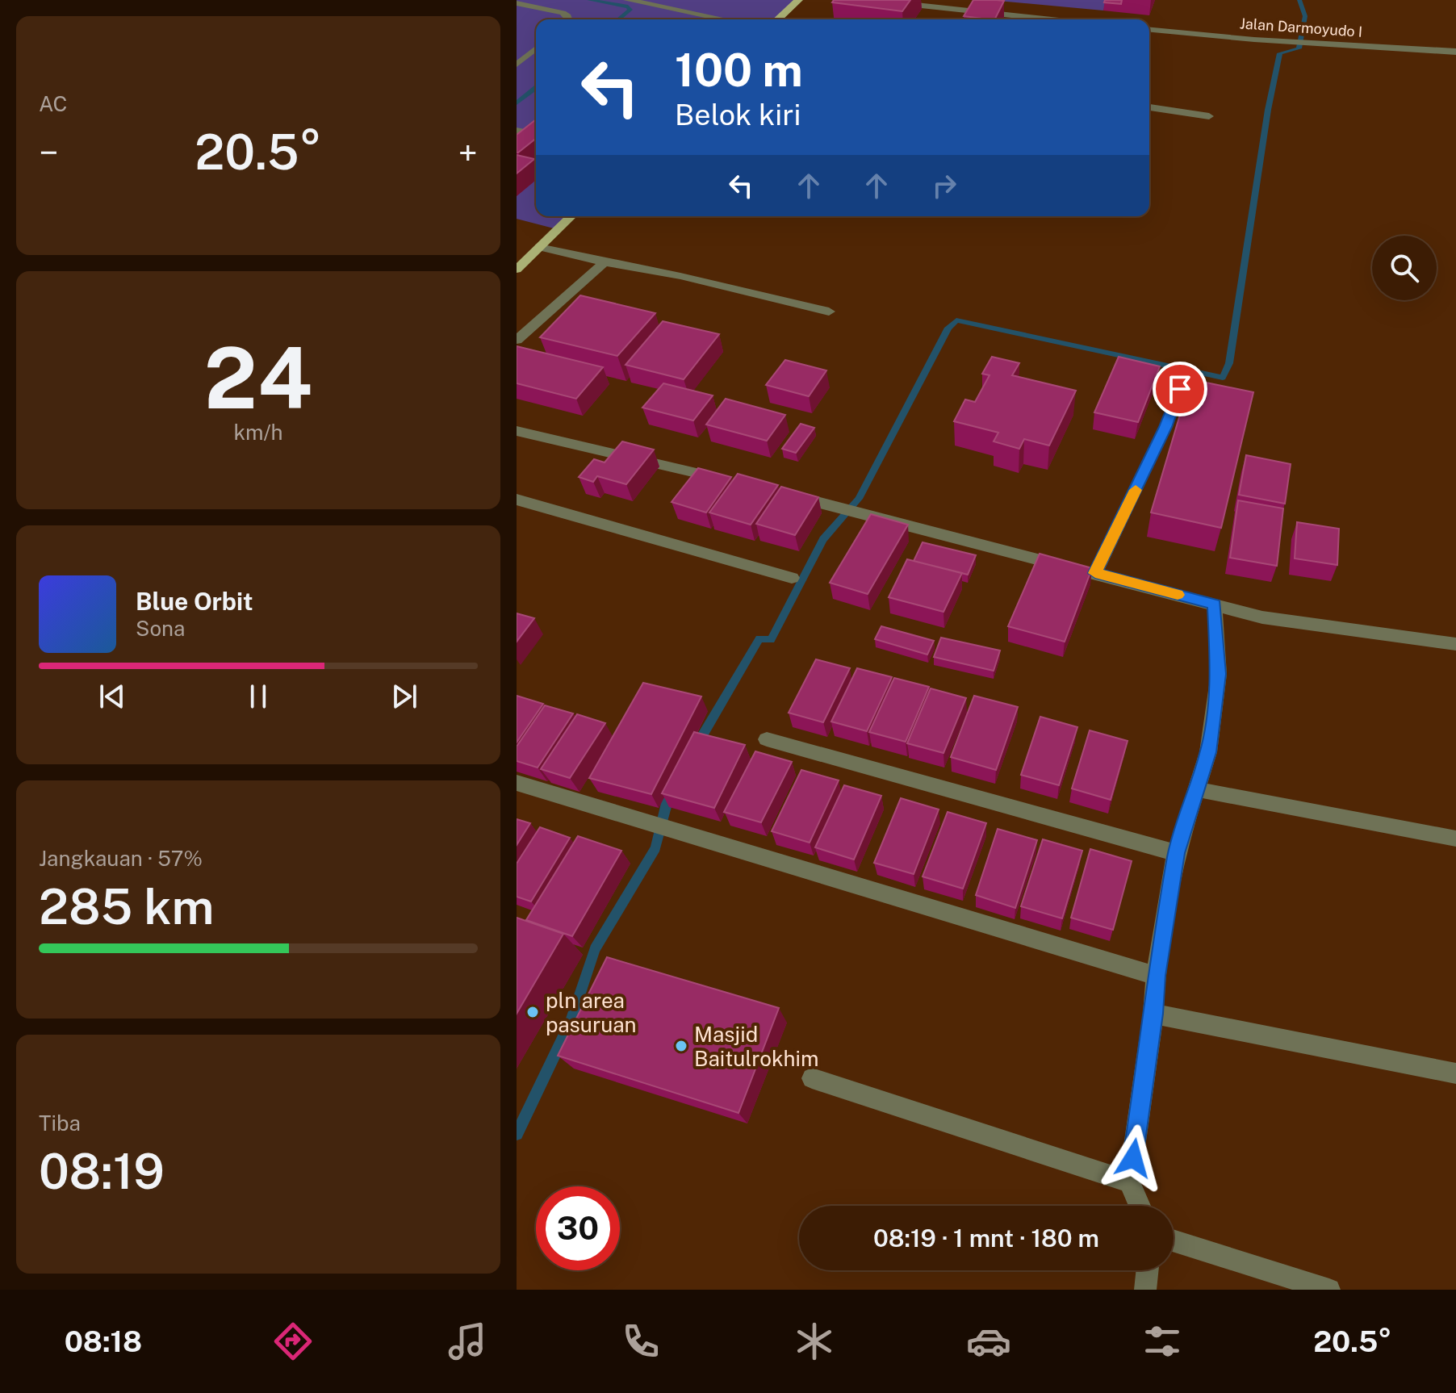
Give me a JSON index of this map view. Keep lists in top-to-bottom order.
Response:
{
  "streets": {
    "street": ["Jalan Darmoyudo I"]
  },
  "places": ["pln area pasuruan", "Masjid Baitulrokhim"],
  "page": {
    "tile": [
      "AC",
      ["24", "km/h"],
      ["Jangkauan · 57%", "285 km"],
      ["Tiba", "08:19"]
    ],
    "turn": ["100 m", "Belok kiri"],
    "heat": ["−", "20.5°", "+"],
    "song": ["Blue Orbit", "Sona"],
    "limit": "30",
    "trip": "08:19 · 1 mnt · 180 m",
    "tabs": ["08:18", "20.5°"]
  }
}
